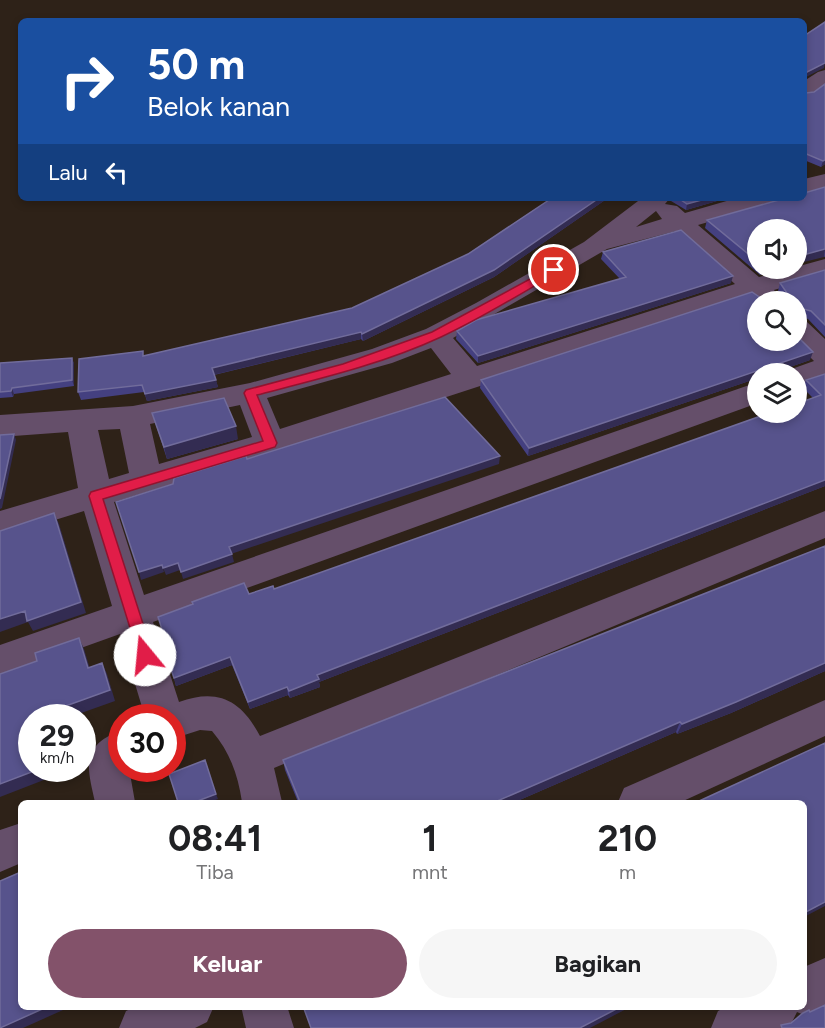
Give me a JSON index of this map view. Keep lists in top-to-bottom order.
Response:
{
  "page": {
    "turn": ["50 m", "Belok kanan"],
    "then": "Lalu",
    "speed": "29 km/h",
    "limit": "30",
    "eta": [
      "08:41",
      "Tiba",
      "1",
      "mnt",
      "210",
      "m"
    ],
    "buttons": ["Keluar", "Bagikan"]
  }
}
